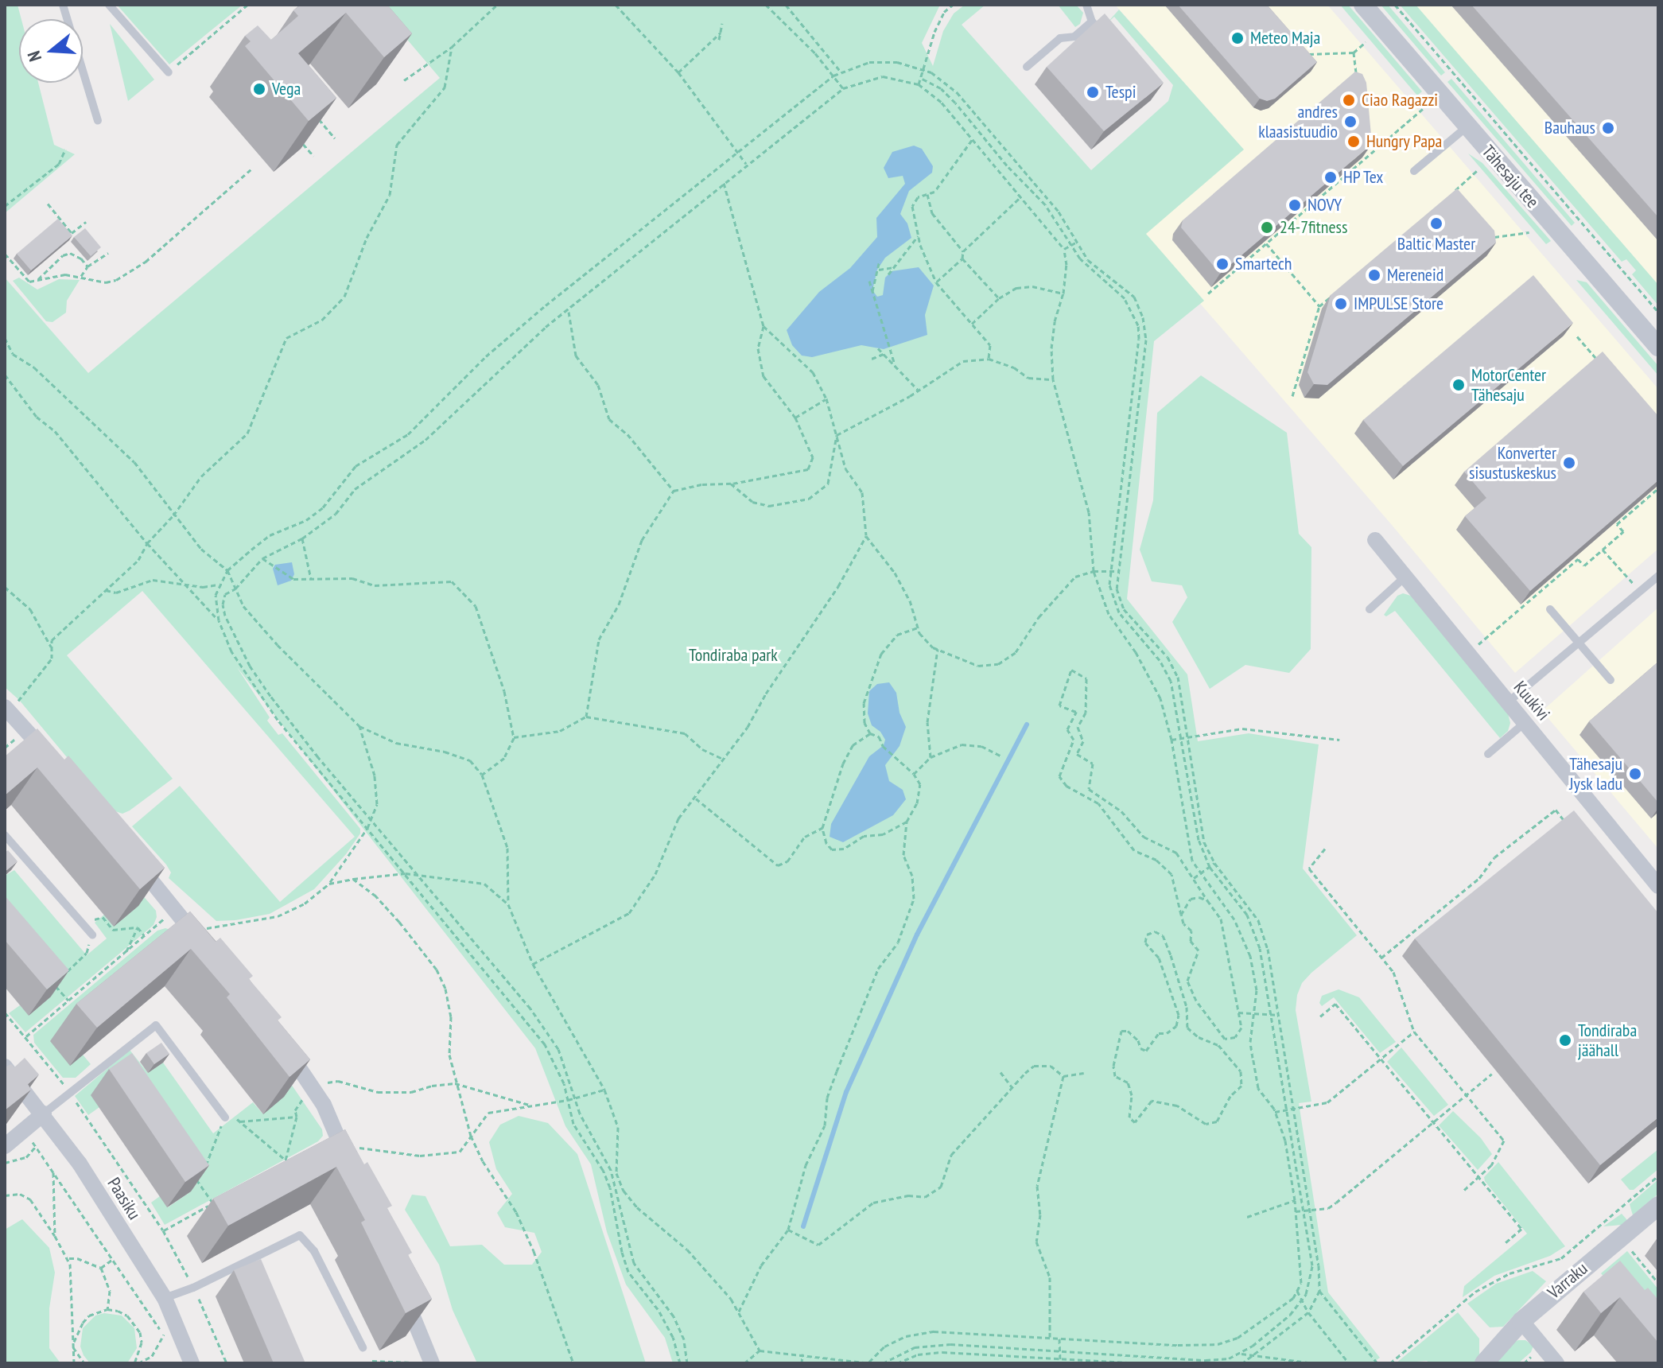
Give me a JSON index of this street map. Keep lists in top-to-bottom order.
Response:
{
  "streets": {
    "street": [
      "Tähesaju tee",
      "Kuukivi",
      "Paasiku",
      "Varraku"
    ]
  },
  "parks": ["Tondiraba park"],
  "places": [
    "Meteo Maja",
    "Vega",
    "Tespi",
    "Ciao Ragazzi",
    "andres klaasistuudio",
    "Bauhaus",
    "Hungry Papa",
    "HP Tex",
    "NOVY",
    "Baltic Master",
    "24-7fitness",
    "Smartech",
    "Mereneid",
    "IMPULSE Store",
    "MotorCenter Tähesaju",
    "Konverter sisustuskeskus",
    "Tähesaju Jysk ladu",
    "Tondiraba jäähall"
  ],
  "north": "left"
}
